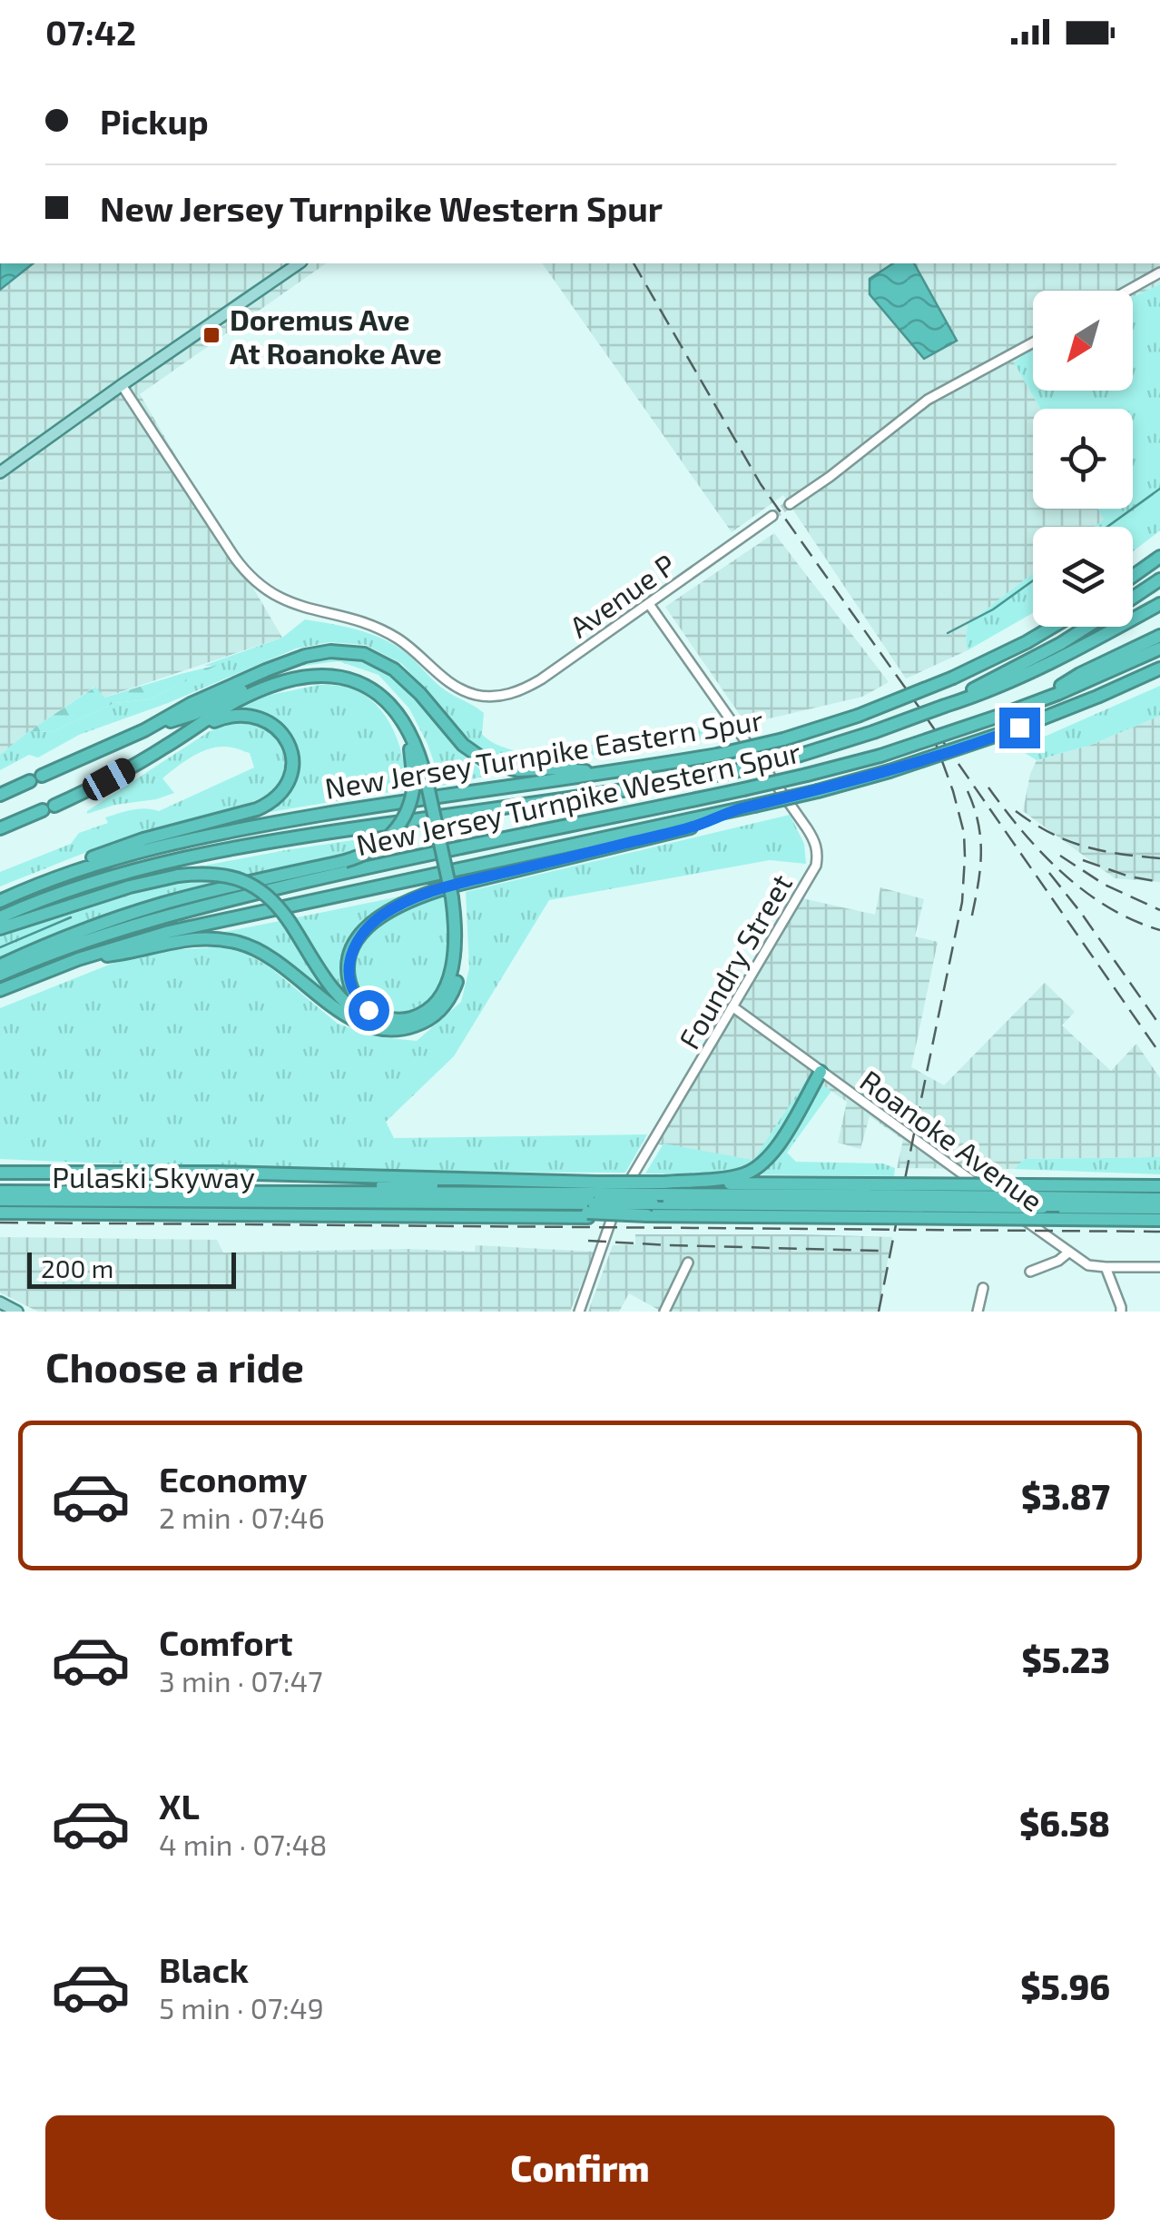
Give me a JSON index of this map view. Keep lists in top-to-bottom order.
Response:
{
  "streets": {
    "highway": ["New Jersey Turnpike Eastern Spur", "New Jersey Turnpike Western Spur", "Pulaski Skyway"],
    "street": ["Avenue P", "Foundry Street", "Roanoke Avenue"]
  },
  "crossings": [
    ["Avenue P", "Foundry Street"],
    ["Foundry Street", "Roanoke Avenue"]
  ],
  "places": {
    "transit": ["Doremus Ave At Roanoke Ave"]
  },
  "scale_bar": "200 m",
  "north": "bottom left",
  "page": {
    "status": "07:42",
    "banner": ["Pickup", "New Jersey Turnpike Western Spur"],
    "scale": "200 m",
    "heading": "Choose a ride",
    "list": [
      {
        "name": "Economy",
        "note": "2 min · 07:46",
        "value": "$3.87"
      },
      {
        "name": "Comfort",
        "note": "3 min · 07:47",
        "value": "$5.23"
      },
      {
        "name": "XL",
        "note": "4 min · 07:48",
        "value": "$6.58"
      },
      {
        "name": "Black",
        "note": "5 min · 07:49",
        "value": "$5.96"
      }
    ],
    "buttons": "Confirm"
  }
}
